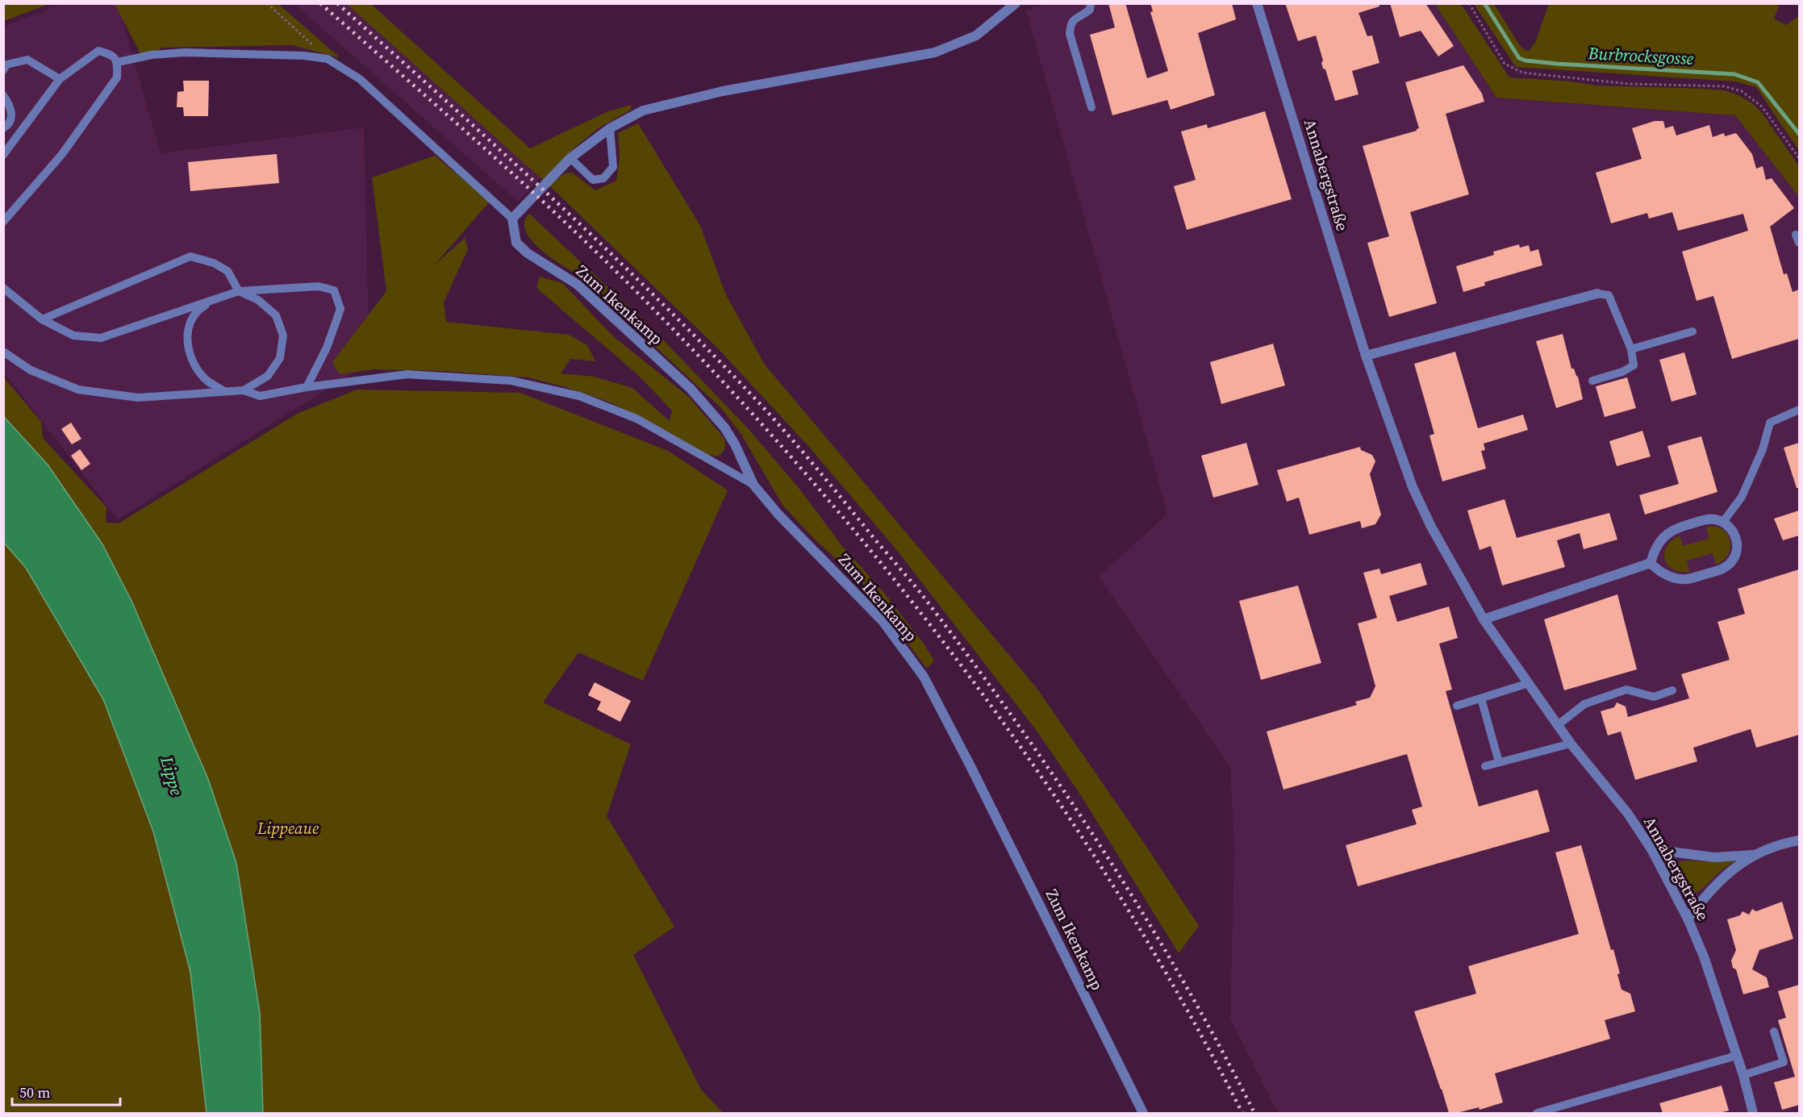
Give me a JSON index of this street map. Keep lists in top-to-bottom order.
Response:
{
  "streets": {
    "street": ["Annabergstraße", "Zum Ikenkamp"]
  },
  "water": ["Burbrocksgosse", "Lippe"],
  "parks": ["Lippeaue"],
  "scale_bar": "50 m"
}
